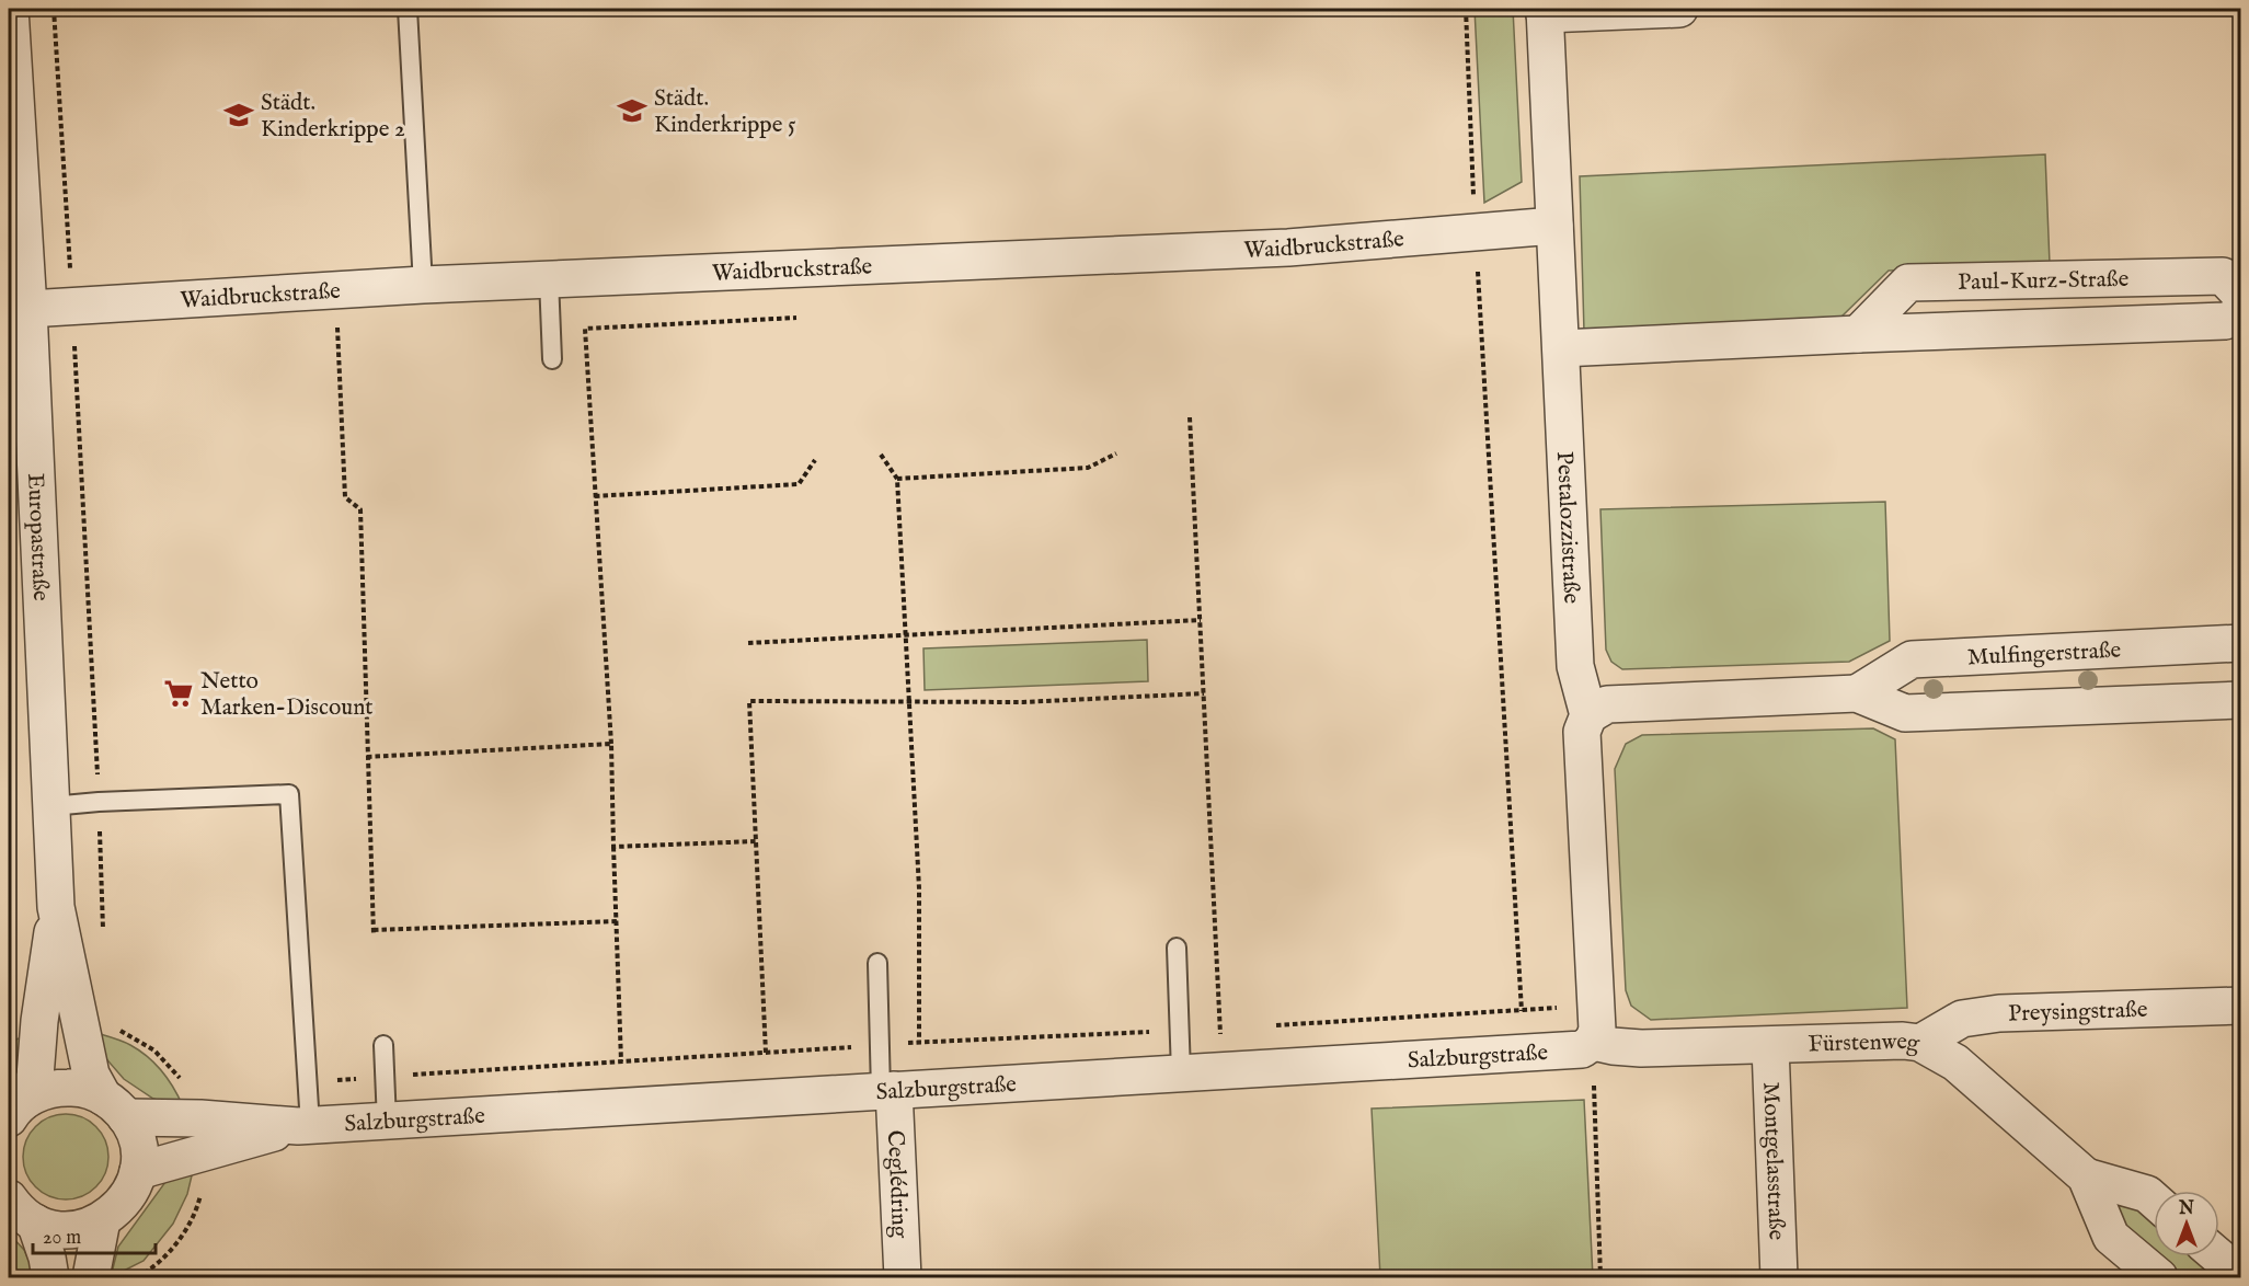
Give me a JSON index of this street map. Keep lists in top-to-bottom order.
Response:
{
  "streets": {
    "street": [
      "Waidbruckstraße",
      "Paul-Kurz-Straße",
      "Pestalozzistraße",
      "Europastraße",
      "Mulfingerstraße",
      "Preysingstraße",
      "Fürstenweg",
      "Salzburgstraße",
      "Montgelasstraße",
      "Ceglédring"
    ]
  },
  "crossings": [
    ["Waidbruckstraße", "Pestalozzistraße"],
    ["Waidbruckstraße", "Europastraße"],
    ["Paul-Kurz-Straße", "Pestalozzistraße"],
    ["Pestalozzistraße", "Mulfingerstraße"],
    ["Pestalozzistraße", "Fürstenweg"],
    ["Pestalozzistraße", "Salzburgstraße"],
    ["Europastraße", "Salzburgstraße"],
    ["Preysingstraße", "Fürstenweg"],
    ["Fürstenweg", "Salzburgstraße"],
    ["Fürstenweg", "Montgelasstraße"],
    ["Salzburgstraße", "Ceglédring"]
  ],
  "places": {
    "school or university": ["Städt. Kinderkrippe 5", "Städt. Kinderkrippe 2"],
    "supermarket": ["Netto Marken-Discount"]
  },
  "scale_bar": "20 m",
  "north": "top"
}
